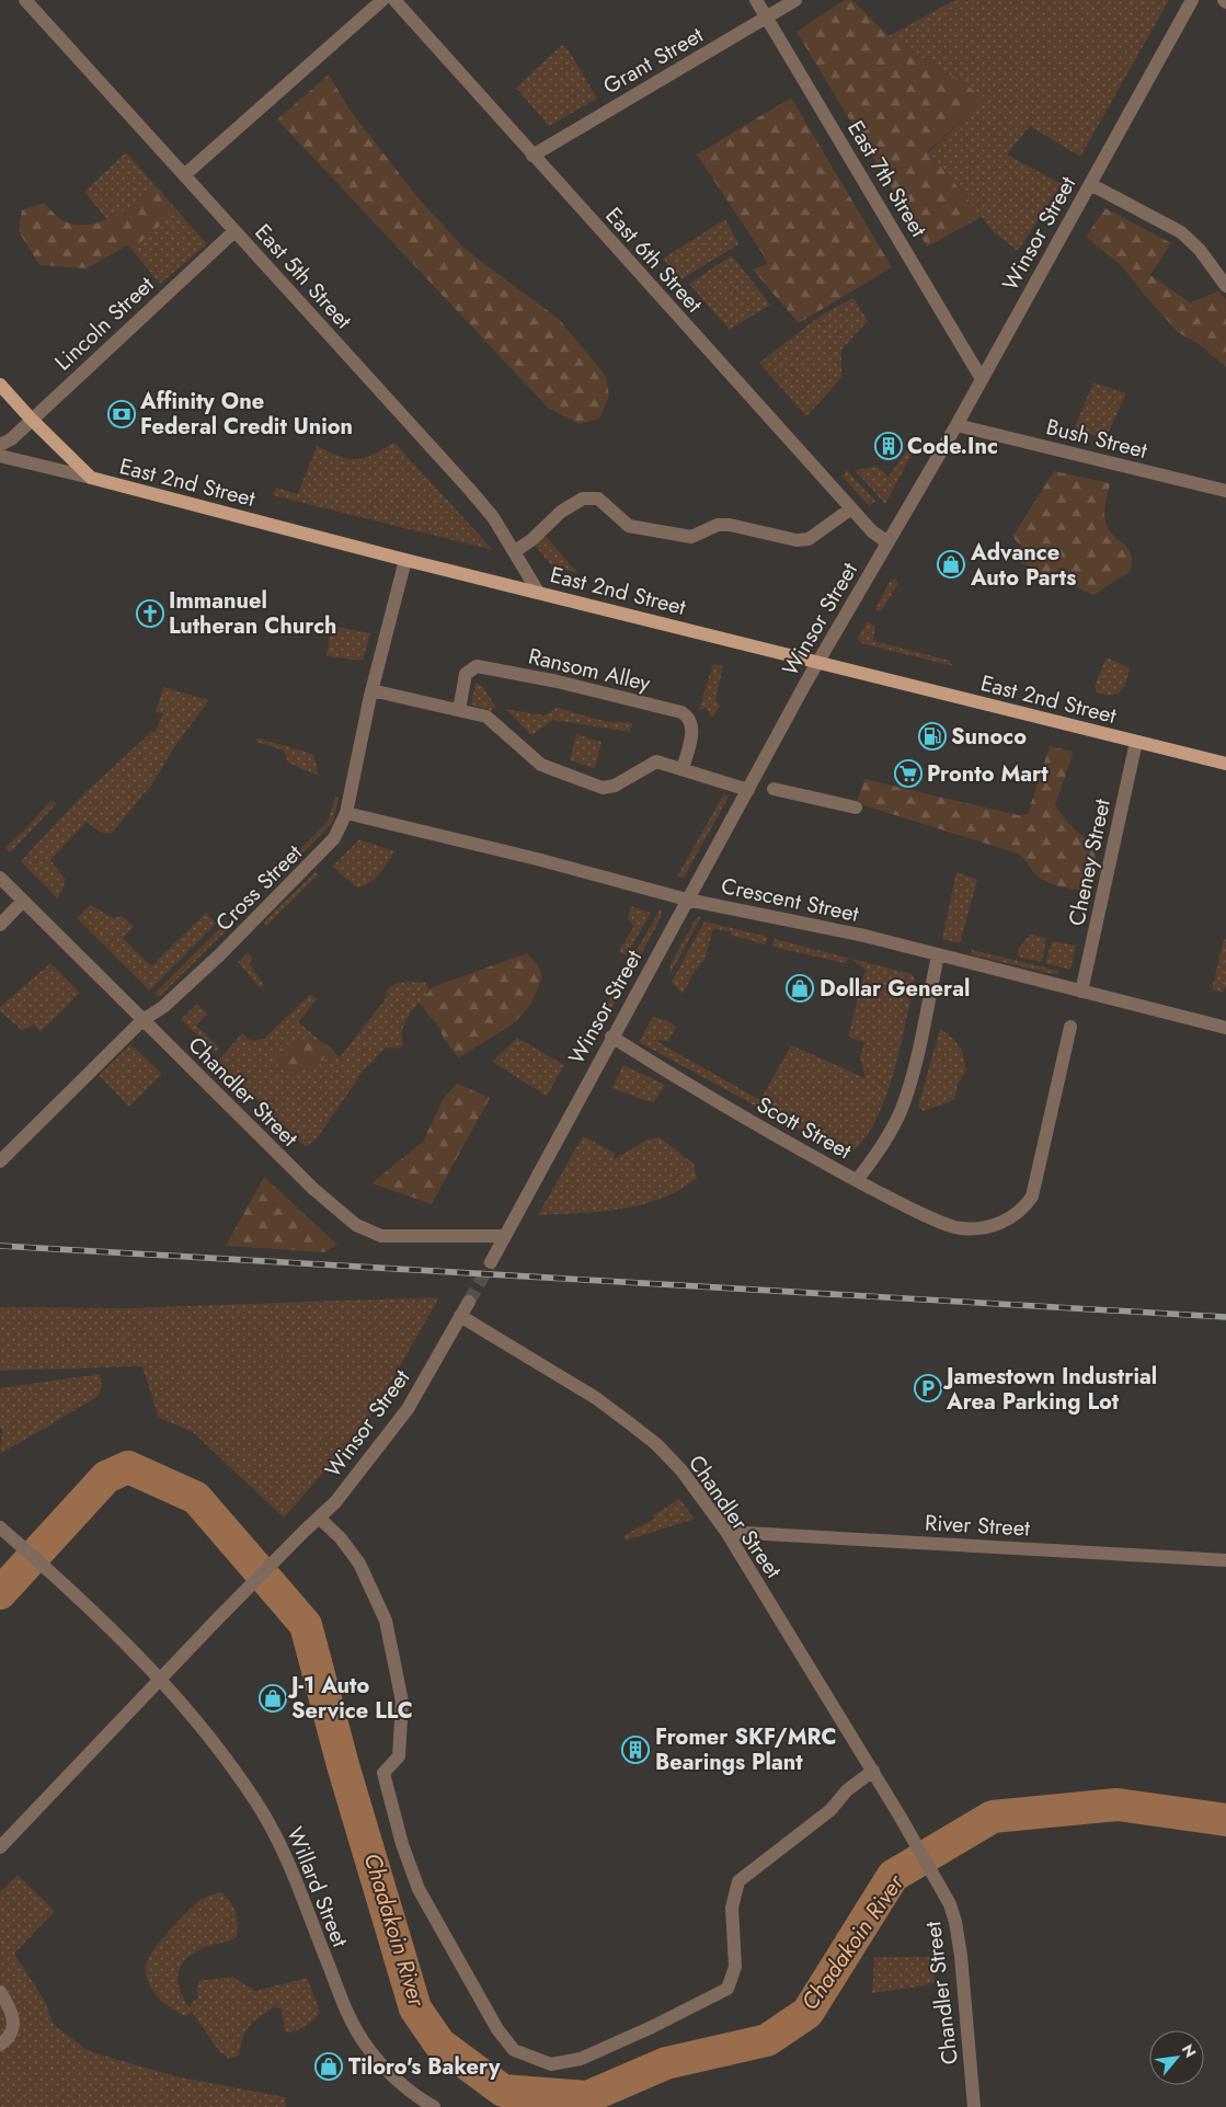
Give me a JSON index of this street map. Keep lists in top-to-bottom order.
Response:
{
  "streets": {
    "main road": ["East 2nd Street"],
    "street": [
      "Grant Street",
      "East 7th Street",
      "Winsor Street",
      "East 6th Street",
      "East 5th Street",
      "Lincoln Street",
      "Bush Street",
      "Ransom Alley",
      "Cheney Street",
      "Cross Street",
      "Crescent Street",
      "Chandler Street",
      "Scott Street",
      "River Street",
      "Willard Street"
    ]
  },
  "crossings": [
    ["Grant Street", "East 7th Street"],
    ["Grant Street", "East 6th Street"],
    ["East 7th Street", "Winsor Street"],
    ["Winsor Street", "East 6th Street"],
    ["Winsor Street", "Bush Street"],
    ["Winsor Street", "East 2nd Street"],
    ["Winsor Street", "Crescent Street"],
    ["Winsor Street", "Chandler Street"],
    ["Winsor Street", "Scott Street"],
    ["Winsor Street", "Willard Street"],
    ["East 5th Street", "Lincoln Street"],
    ["East 5th Street", "East 2nd Street"],
    ["East 2nd Street", "Cheney Street"],
    ["East 2nd Street", "Cross Street"],
    ["Cheney Street", "Crescent Street"],
    ["Cross Street", "Crescent Street"],
    ["Cross Street", "Chandler Street"],
    ["Chandler Street", "River Street"]
  ],
  "water": ["Chadakoin River"],
  "places": {
    "bank": ["Affinity One Federal Credit Union"],
    "building": ["Code.Inc", "Fromer SKF/MRC Bearings Plant"],
    "shop": [
      "Advance Auto Parts",
      "Dollar General",
      "J-1 Auto Service LLC",
      "Tiloro's Bakery"
    ],
    "church": ["Immanuel Lutheran Church"],
    "fuel station": ["Sunoco"],
    "supermarket": ["Pronto Mart"],
    "parking": ["Jamestown Industrial Area Parking Lot"]
  },
  "north": "top right"
}
